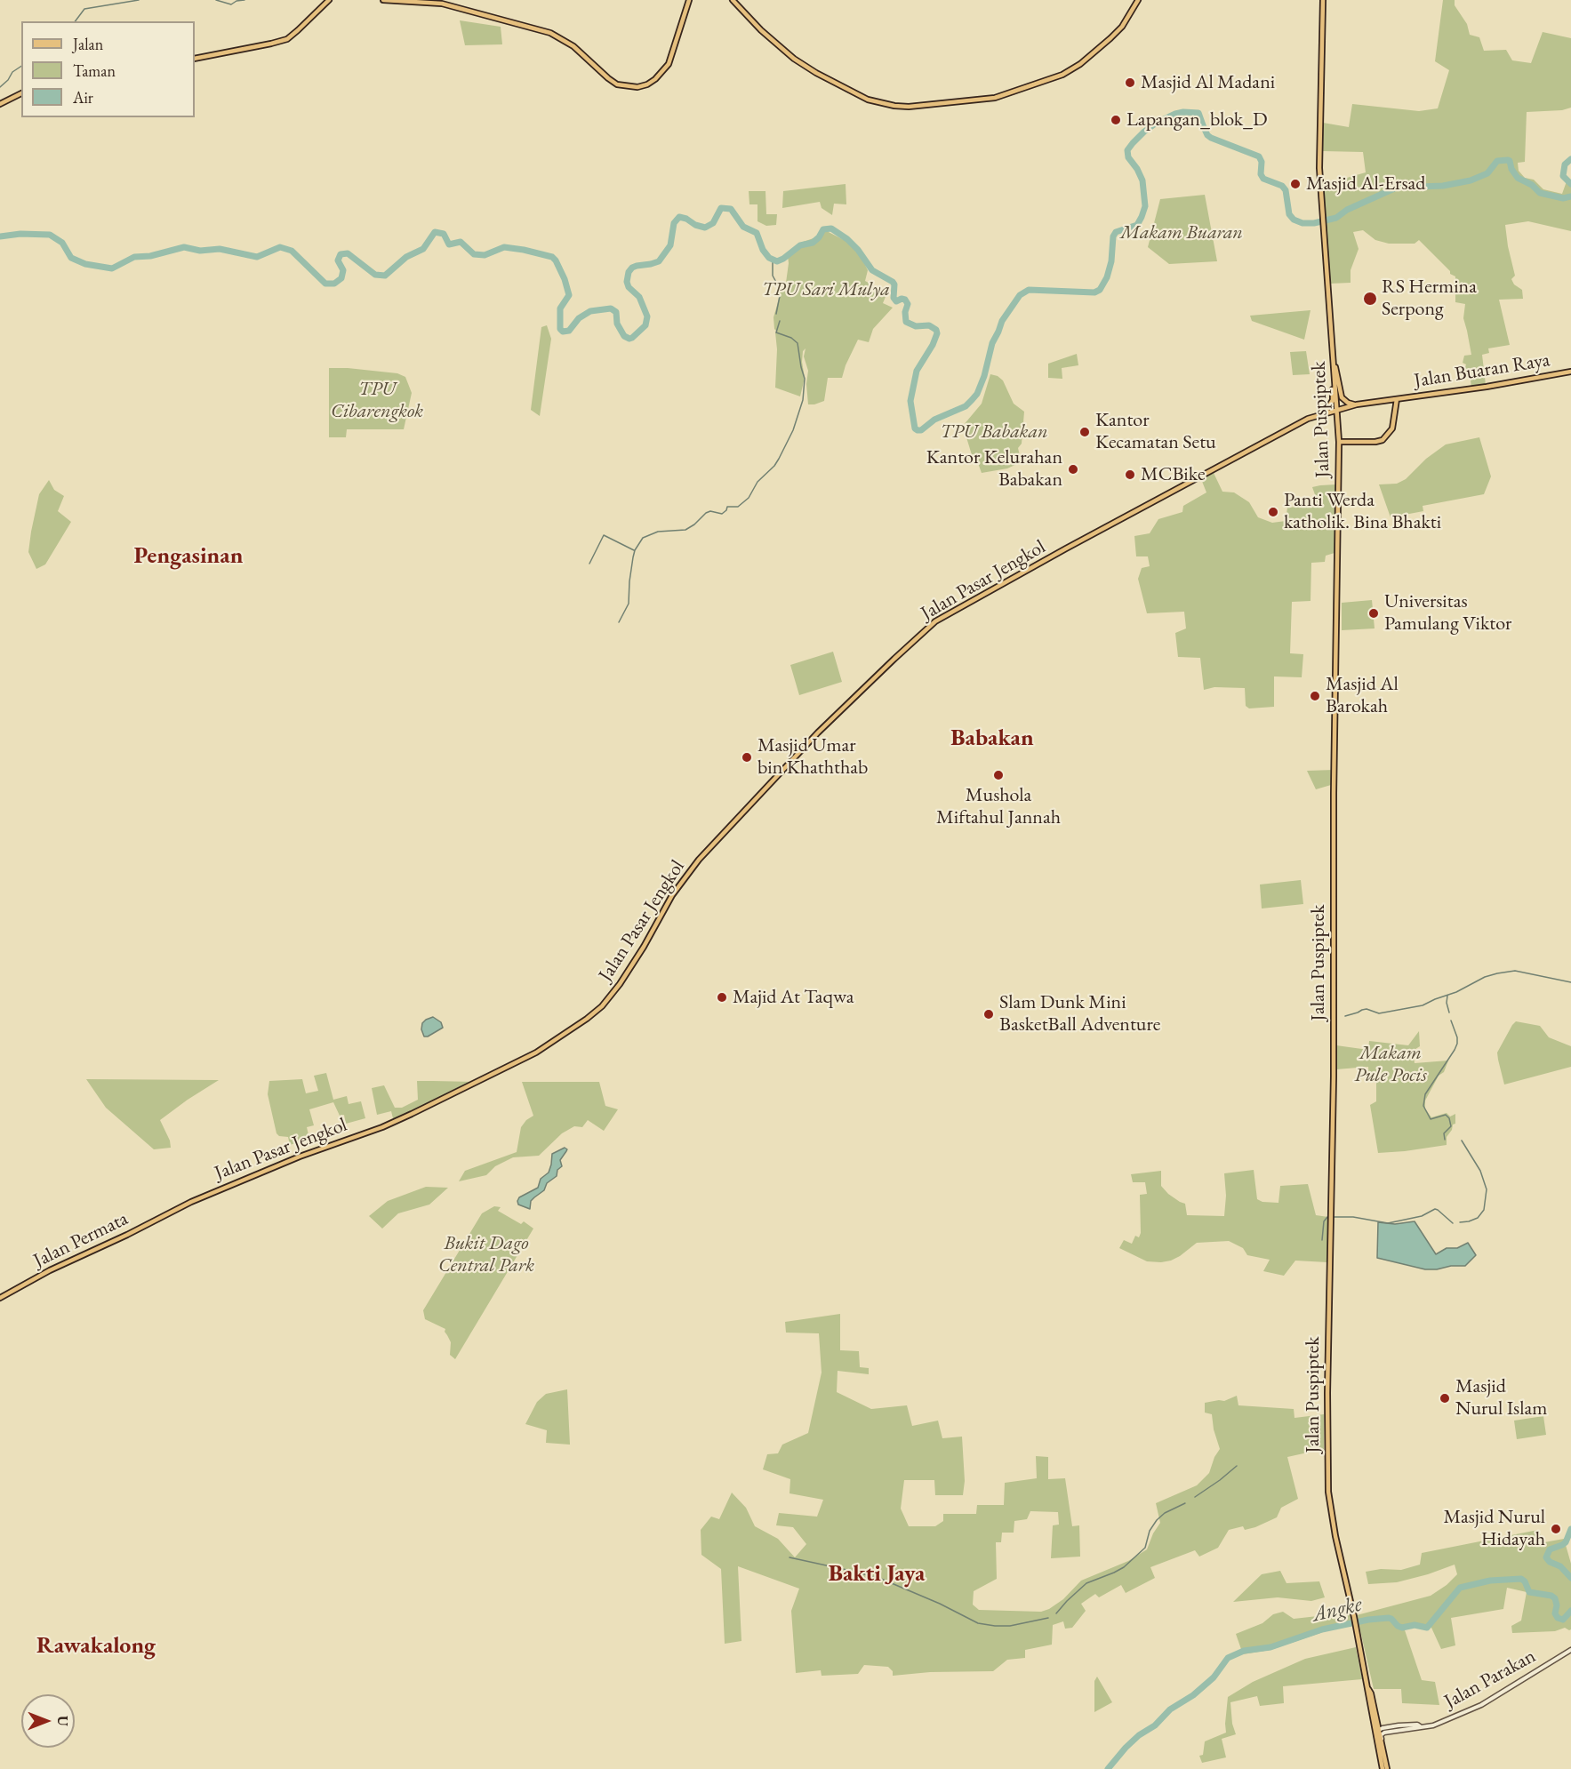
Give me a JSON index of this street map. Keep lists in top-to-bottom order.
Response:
{
  "streets": {
    "main road": [
      "Jalan Buaran Raya",
      "Jalan Puspiptek",
      "Jalan Pasar Jengkol",
      "Jalan Permata"
    ],
    "street": ["Jalan Parakan"]
  },
  "crossings": [
    ["Jalan Buaran Raya", "Jalan Puspiptek"],
    ["Jalan Buaran Raya", "Jalan Pasar Jengkol"],
    ["Jalan Puspiptek", "Jalan Pasar Jengkol"],
    ["Jalan Puspiptek", "Jalan Parakan"],
    ["Jalan Pasar Jengkol", "Jalan Permata"]
  ],
  "districts": [
    "Pengasinan",
    "Babakan",
    "Bakti Jaya",
    "Rawakalong"
  ],
  "water": ["Angke"],
  "parks": [
    "Makam Buaran",
    "TPU Sari Mulya",
    "TPU Cibarengkok",
    "TPU Babakan",
    "Makam Pule Pocis",
    "Bukit Dago Central Park"
  ],
  "places": [
    "Masjid Al Madani",
    "Lapangan_blok_D",
    "Masjid Al-Ersad",
    "RS Hermina Serpong",
    "Kantor Kecamatan Setu",
    "Kantor Kelurahan Babakan",
    "MCBike",
    "Panti Werda katholik. Bina Bhakti",
    "Universitas Pamulang Viktor",
    "Masjid Al Barokah",
    "Masjid Umar bin Khaththab",
    "Mushola Miftahul Jannah",
    "Majid At Taqwa",
    "Slam Dunk Mini BasketBall Adventure",
    "Masjid Nurul Islam",
    "Masjid Nurul Hidayah"
  ],
  "legend": ["Jalan", "Taman", "Air"],
  "north": "right"
}
